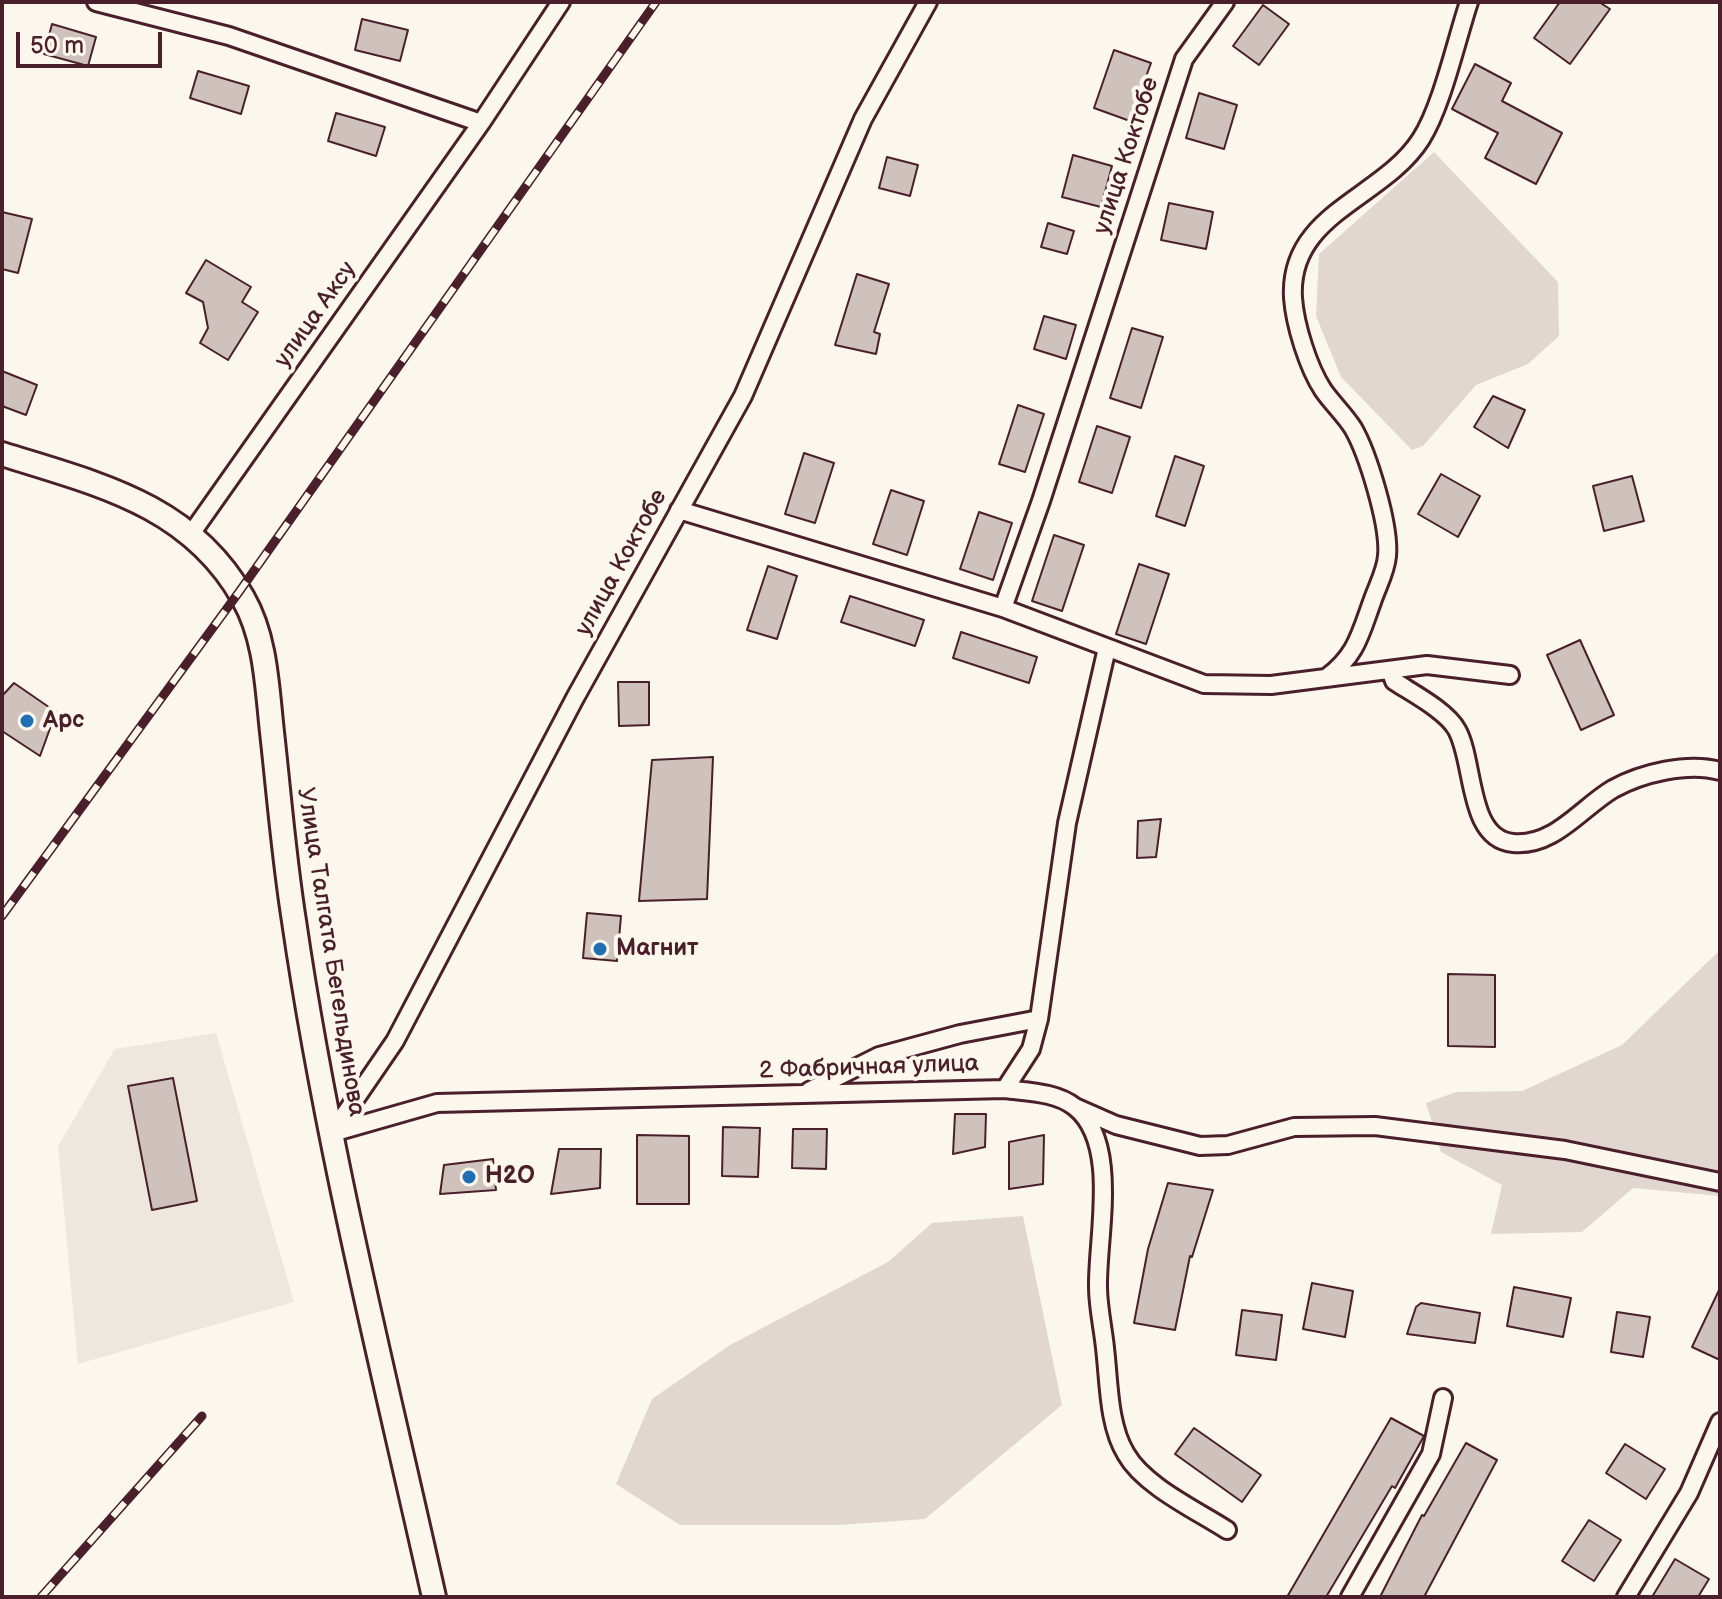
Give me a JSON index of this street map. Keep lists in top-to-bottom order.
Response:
{
  "streets": {
    "street": [
      "улица Коктобе",
      "улица Аксу",
      "Улица Талгата Бегельдинова",
      "2 Фабричная улица"
    ]
  },
  "crossings": [
    ["улица Коктобе", "Улица Талгата Бегельдинова"],
    ["улица Коктобе", "2 Фабричная улица"],
    ["улица Аксу", "Улица Талгата Бегельдинова"],
    ["Улица Талгата Бегельдинова", "2 Фабричная улица"]
  ],
  "places": ["Арс", "Магнит", "H2O"],
  "scale_bar": "50 m"
}
